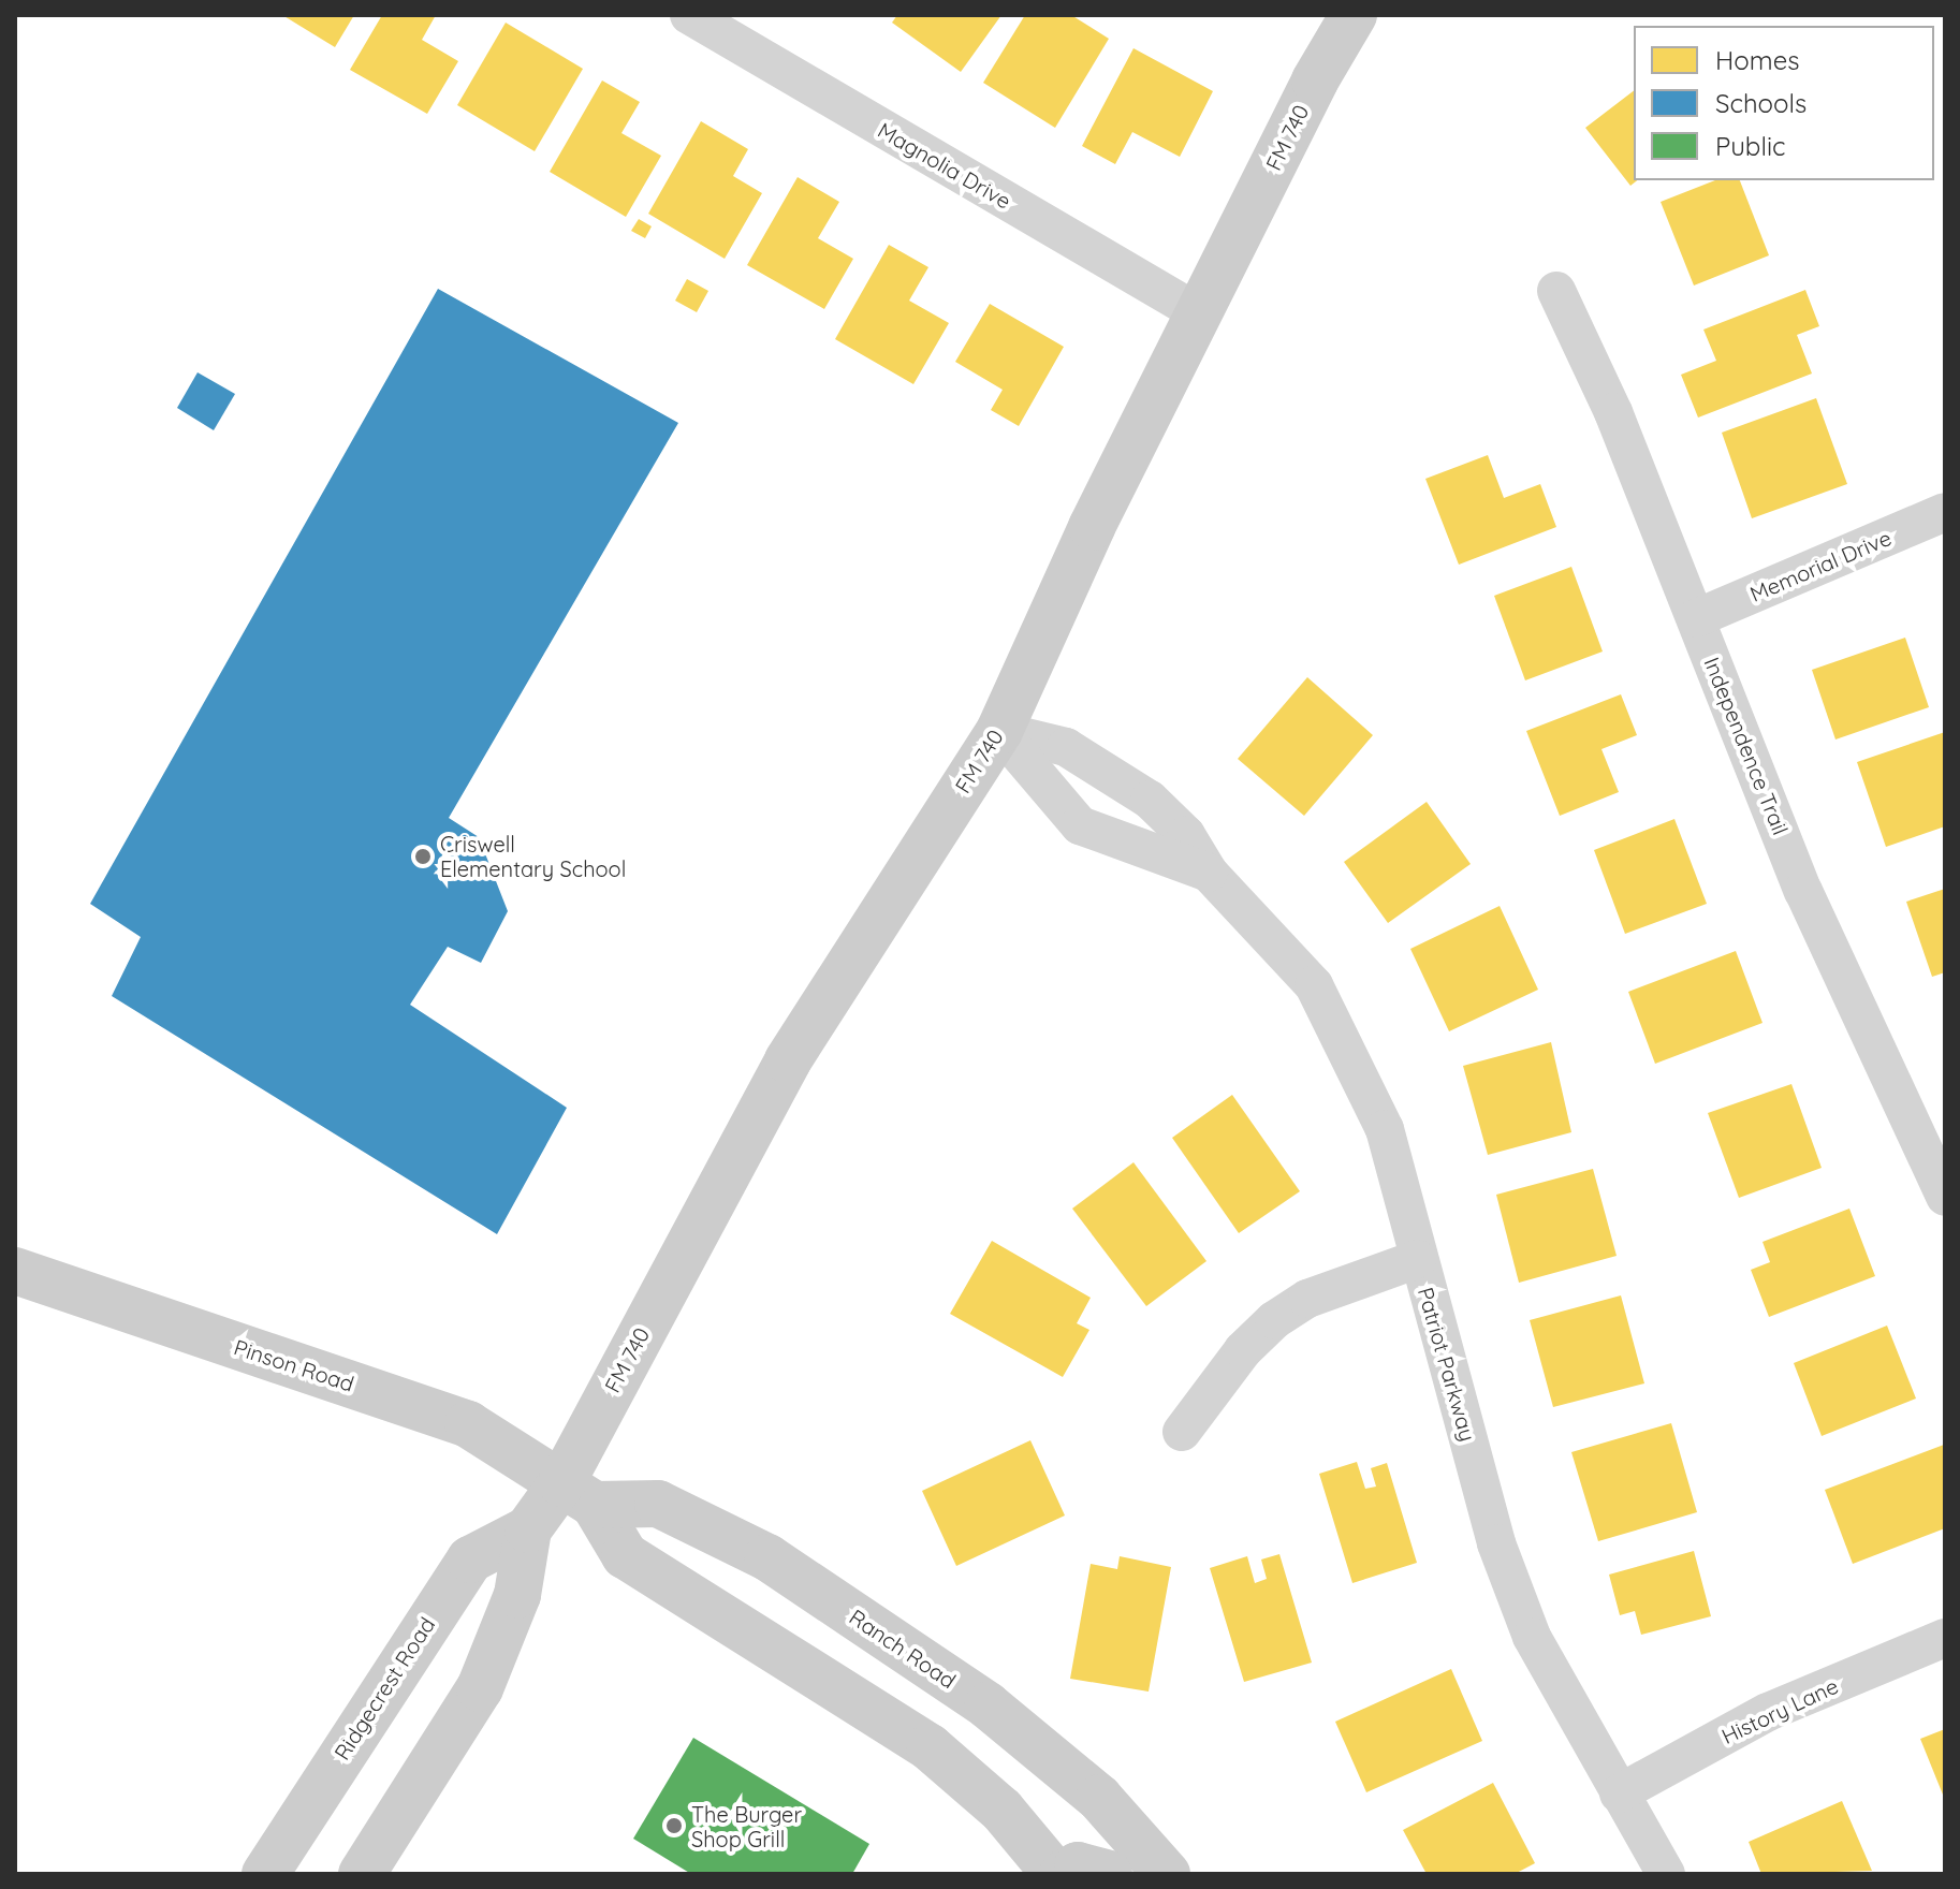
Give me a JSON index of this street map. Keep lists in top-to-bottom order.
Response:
{
  "streets": {
    "main road": [
      "FM 740",
      "Pinson Road",
      "Ranch Road",
      "Ridgecrest Road"
    ],
    "street": [
      "Magnolia Drive",
      "Memorial Drive",
      "Independence Trail",
      "Patriot Parkway",
      "History Lane"
    ]
  },
  "crossings": [
    ["FM 740", "Magnolia Drive"],
    ["FM 740", "Patriot Parkway"],
    ["FM 740", "Pinson Road"],
    ["FM 740", "Ranch Road"],
    ["FM 740", "Ridgecrest Road"],
    ["Memorial Drive", "Independence Trail"],
    ["Patriot Parkway", "History Lane"],
    ["Pinson Road", "Ranch Road"],
    ["Pinson Road", "Ridgecrest Road"],
    ["Ranch Road", "Ridgecrest Road"]
  ],
  "places": ["Criswell Elementary School", "The Burger Shop Grill"],
  "legend": ["Homes", "Schools", "Public"]
}
